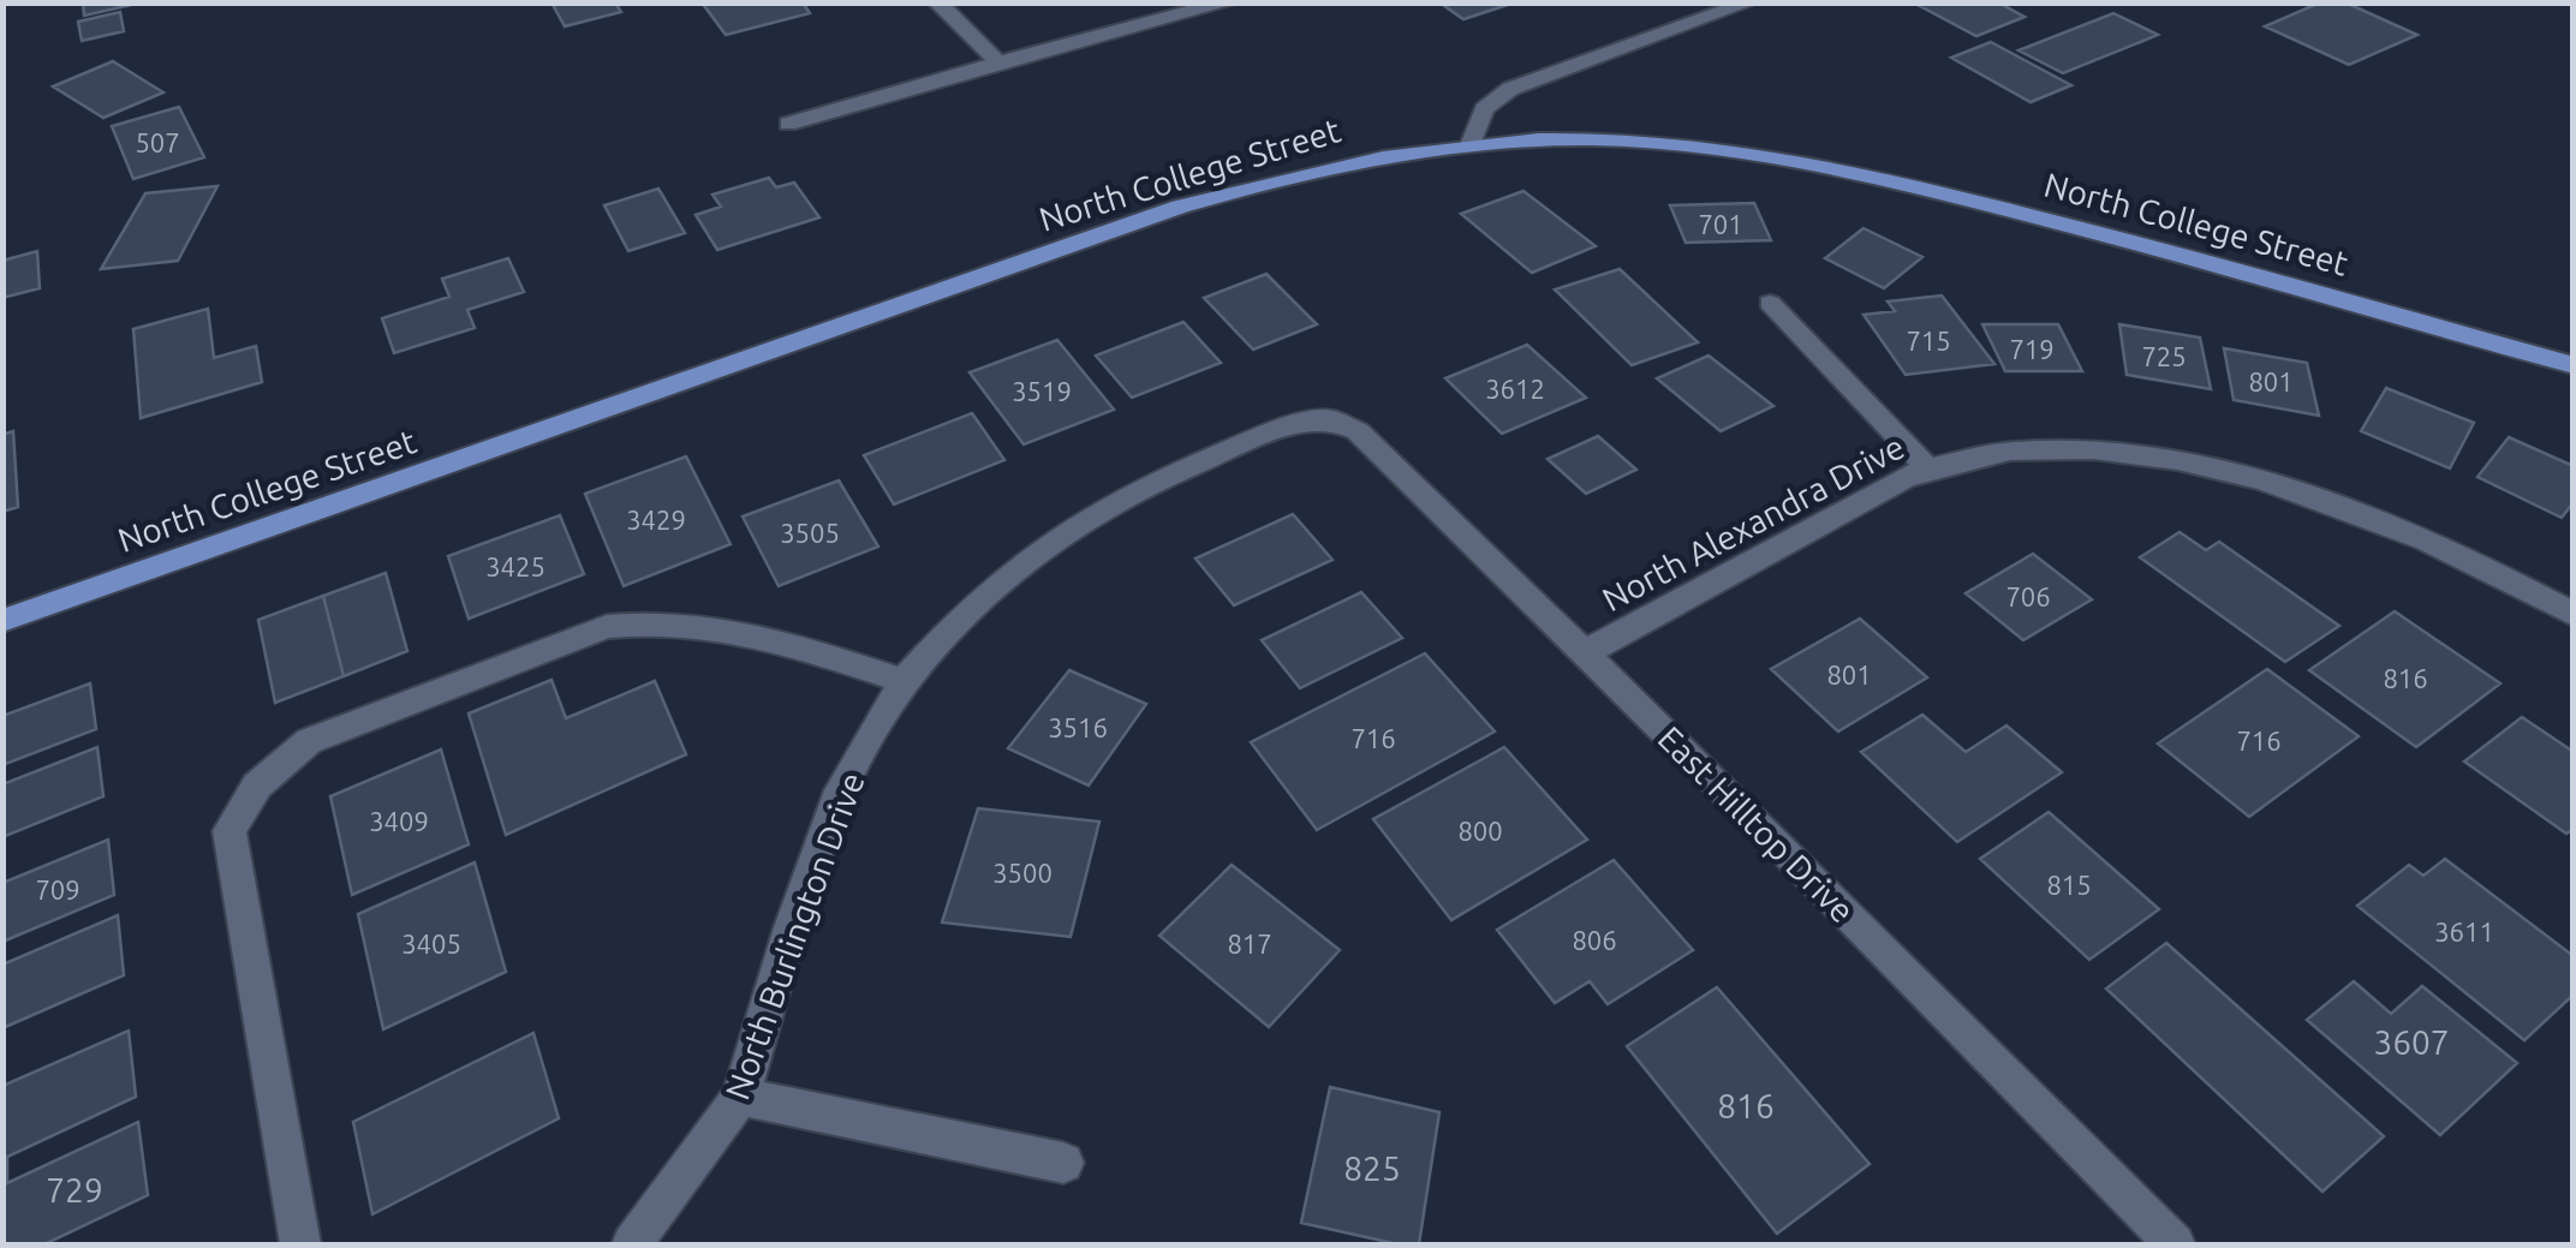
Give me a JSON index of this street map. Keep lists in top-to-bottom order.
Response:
{
  "streets": {
    "main road": ["North College Street"],
    "street": ["North Alexandra Drive", "East Hilltop Drive", "North Burlington Drive"]
  },
  "crossings": [
    ["North Alexandra Drive", "East Hilltop Drive"],
    ["East Hilltop Drive", "North Burlington Drive"]
  ],
  "house_numbers": [
    "507",
    "701",
    "715",
    "719",
    "725",
    "801",
    "3612",
    "3519",
    "3429",
    "3505",
    "3425",
    "706",
    "801",
    "816",
    "3516",
    "716",
    "716",
    "3409",
    "800",
    "3500",
    "815",
    "709",
    "3611",
    "806",
    "3405",
    "817",
    "3607",
    "816",
    "825",
    "729"
  ]
}
